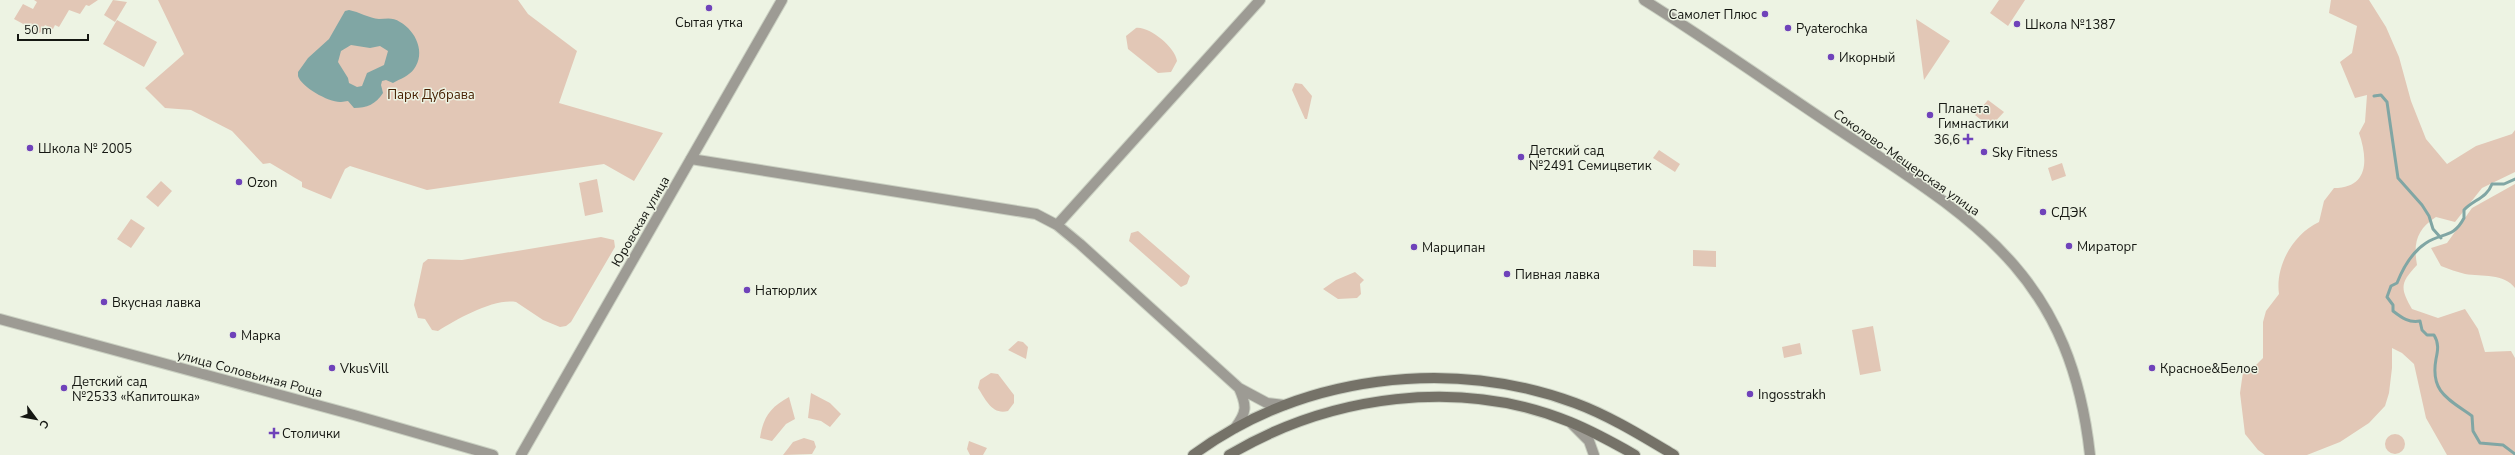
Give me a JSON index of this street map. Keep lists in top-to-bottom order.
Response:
{
  "streets": {
    "street": ["Соколово-Мещерская улица", "Юровская улица", "улица Соловьиная Роща"]
  },
  "parks": ["Парк Дубрава"],
  "places": {
    "other": [
      "Сытая утка",
      "Самолет Плюс",
      "Школа №1387",
      "Pyaterochka",
      "Икорный",
      "Планета Гимнастики",
      "Школа № 2005",
      "Sky Fitness",
      "Детский сад №2491 Семицветик",
      "Ozon",
      "СДЭК",
      "Мираторг",
      "Марципан",
      "Пивная лавка",
      "Натюрлих",
      "Вкусная лавка",
      "Марка",
      "VkusVill",
      "Красное&Белое",
      "Детский сад №2533 «Капитошка»",
      "Ingosstrakh"
    ],
    "health": ["36,6", "Столички"]
  },
  "scale_bar": "50 m",
  "north": "bottom right"
}
